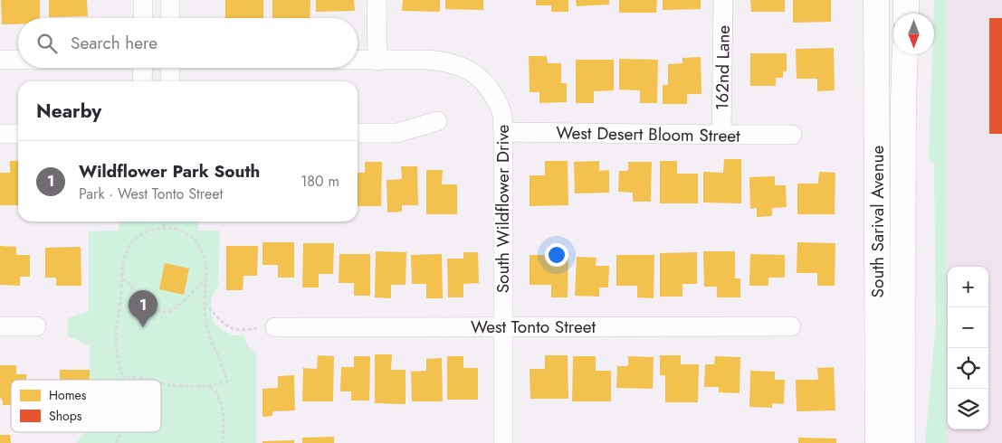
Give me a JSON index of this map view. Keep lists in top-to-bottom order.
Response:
{
  "streets": {
    "main road": ["South Sarival Avenue"],
    "street": [
      "162nd Lane",
      "West Desert Bloom Street",
      "South Wildflower Drive",
      "West Tonto Street"
    ]
  },
  "crossings": [
    ["162nd Lane", "West Desert Bloom Street"],
    ["West Desert Bloom Street", "South Wildflower Drive"],
    ["South Wildflower Drive", "West Tonto Street"]
  ],
  "legend": ["Homes", "Shops"],
  "north": "bottom",
  "page": {
    "search": "Search here",
    "heading": "Nearby",
    "list": [
      {
        "mark": "1",
        "name": "Wildflower Park South",
        "note": "Park · West Tonto Street",
        "value": "180 m"
      }
    ],
    "map_buttons": ["+", "−"],
    "pins": "1"
  }
}
